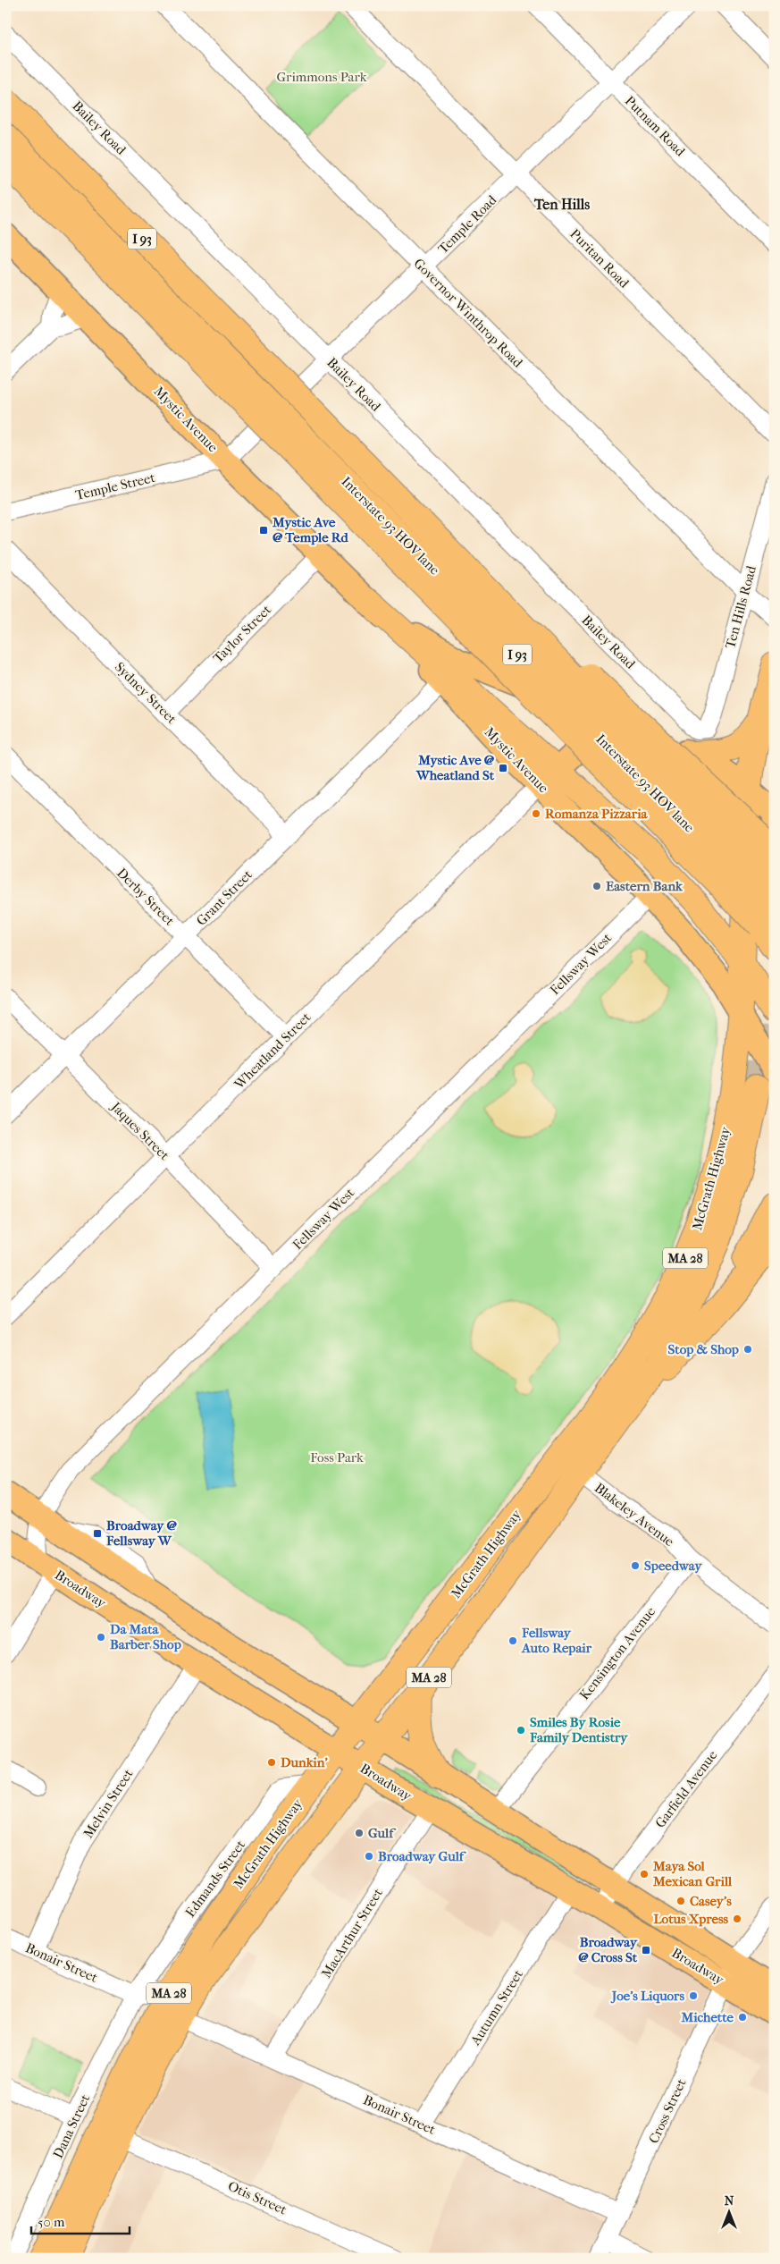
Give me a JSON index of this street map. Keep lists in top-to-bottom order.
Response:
{
  "streets": {
    "highway": ["I 93", "McGrath Highway", "MA 28"],
    "main road": ["Mystic Avenue", "Broadway"],
    "street": [
      "Putnam Road",
      "Bailey Road",
      "Temple Road",
      "Puritan Road",
      "Governor Winthrop Road",
      "Temple Street",
      "Ten Hills Road",
      "Taylor Street",
      "Sydney Street",
      "Derby Street",
      "Grant Street",
      "Fellsway West",
      "Wheatland Street",
      "Jaques Street",
      "Blakeley Avenue",
      "Kensington Avenue",
      "Garfield Avenue",
      "Melvin Street",
      "Edmands Street",
      "MacArthur Street",
      "Bonair Street",
      "Autumn Street",
      "Cross Street",
      "Dana Street",
      "Otis Street"
    ]
  },
  "crossings": [
    ["Putnam Road", "Temple Road"],
    ["Bailey Road", "Temple Road"],
    ["Bailey Road", "Ten Hills Road"],
    ["Temple Road", "Puritan Road"],
    ["Temple Road", "Governor Winthrop Road"],
    ["Temple Road", "Mystic Avenue"],
    ["Temple Road", "Temple Street"],
    ["Governor Winthrop Road", "Ten Hills Road"],
    ["Mystic Avenue", "Temple Street"],
    ["Mystic Avenue", "Taylor Street"],
    ["Mystic Avenue", "Grant Street"],
    ["Mystic Avenue", "Fellsway West"],
    ["Mystic Avenue", "Wheatland Street"],
    ["Mystic Avenue", "McGrath Highway"],
    ["Mystic Avenue", "MA 28"],
    ["Taylor Street", "Sydney Street"],
    ["Sydney Street", "Grant Street"],
    ["Derby Street", "Grant Street"],
    ["Derby Street", "Wheatland Street"],
    ["Grant Street", "Jaques Street"],
    ["Fellsway West", "Jaques Street"],
    ["Fellsway West", "Broadway"],
    ["Wheatland Street", "Jaques Street"],
    ["McGrath Highway", "MA 28"],
    ["McGrath Highway", "Blakeley Avenue"],
    ["McGrath Highway", "Broadway"],
    ["McGrath Highway", "Edmands Street"],
    ["McGrath Highway", "Bonair Street"],
    ["McGrath Highway", "Otis Street"],
    ["Blakeley Avenue", "Kensington Avenue"],
    ["Broadway", "Kensington Avenue"],
    ["Broadway", "Garfield Avenue"],
    ["Broadway", "Melvin Street"],
    ["Broadway", "MacArthur Street"],
    ["Broadway", "Autumn Street"],
    ["Broadway", "Cross Street"],
    ["Melvin Street", "Bonair Street"],
    ["Edmands Street", "Bonair Street"],
    ["Edmands Street", "Dana Street"],
    ["MacArthur Street", "Bonair Street"],
    ["Bonair Street", "Autumn Street"],
    ["Bonair Street", "Cross Street"],
    ["Bonair Street", "Dana Street"]
  ],
  "districts": ["Ten Hills"],
  "parks": ["Grimmons Park", "Foss Park"],
  "places": {
    "transit": [
      "Mystic Ave @ Temple Rd",
      "Mystic Ave @ Wheatland St",
      "Broadway @ Fellsway W",
      "Broadway @ Cross St"
    ],
    "other": [
      "Romanza Pizzaria",
      "Eastern Bank",
      "Stop & Shop",
      "Speedway",
      "Da Mata Barber Shop",
      "Fellsway Auto Repair",
      "Smiles By Rosie Family Dentistry",
      "Dunkin'",
      "Gulf",
      "Broadway Gulf",
      "Maya Sol Mexican Grill",
      "Casey's",
      "Lotus Xpress",
      "Joe's Liquors",
      "Michette"
    ]
  },
  "scale_bar": "50 m",
  "north": "top"
}
